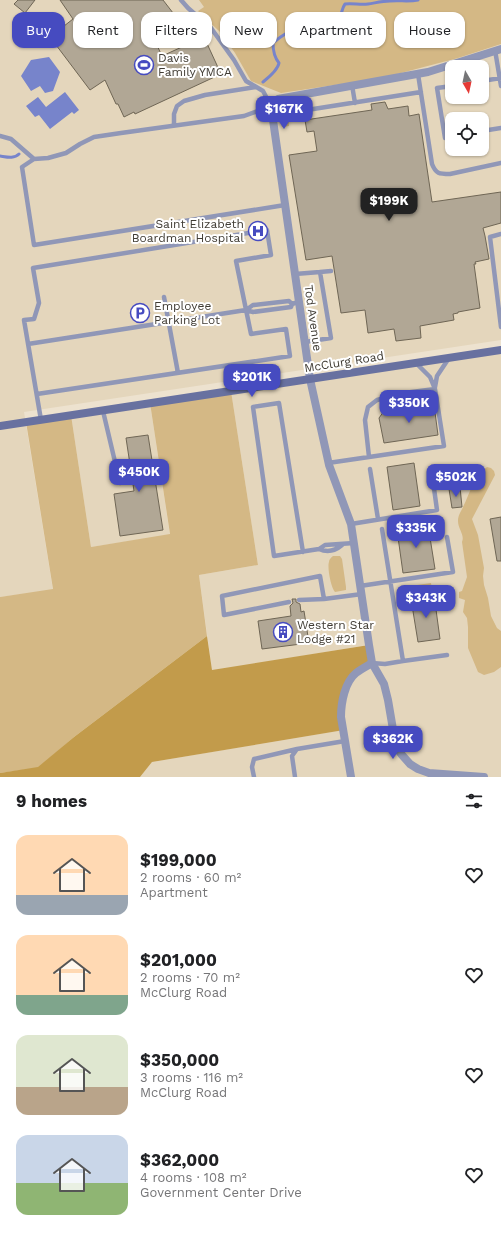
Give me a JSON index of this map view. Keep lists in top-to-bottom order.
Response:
{
  "streets": {
    "street": ["Tod Avenue", "McClurg Road"]
  },
  "crossings": [
    ["Tod Avenue", "McClurg Road"]
  ],
  "places": {
    "sports": ["Davis Family YMCA"],
    "hospital": ["Saint Elizabeth Boardman Hospital"],
    "parking": ["Employee Parking Lot"],
    "building": ["Western Star Lodge #21"]
  },
  "north": "bottom",
  "page": {
    "chip": [
      "Buy",
      "Rent",
      "Filters",
      "New",
      "Apartment",
      "House"
    ],
    "price": [
      "$167K",
      "$199K",
      "$201K",
      "$350K",
      "$450K",
      "$502K",
      "$335K",
      "$343K",
      "$362K"
    ],
    "heading": "9 homes",
    "list": [
      {
        "name": "$199,000",
        "note": "2 rooms · 60 m² · Apartment"
      },
      {
        "name": "$201,000",
        "note": "2 rooms · 70 m² · McClurg Road"
      },
      {
        "name": "$350,000",
        "note": "3 rooms · 116 m² · McClurg Road"
      },
      {
        "name": "$362,000",
        "note": "4 rooms · 108 m² · Government Center Drive"
      }
    ]
  }
}
